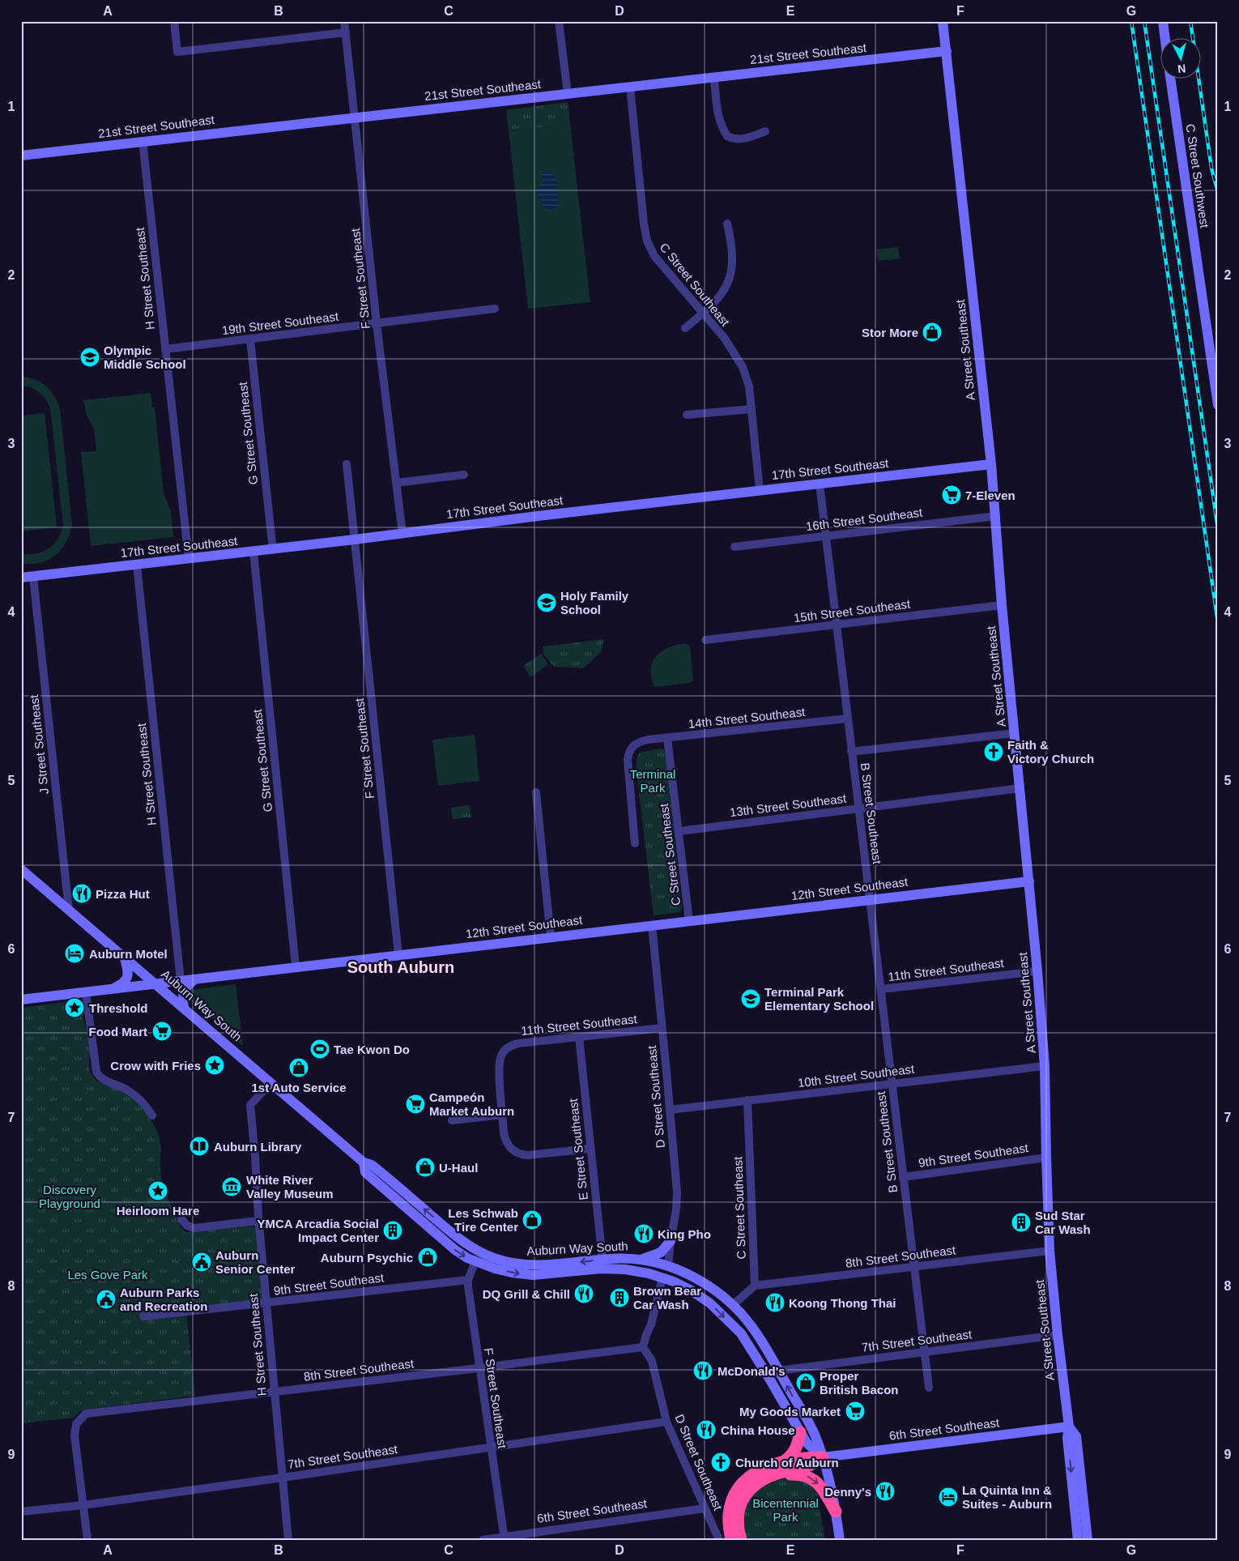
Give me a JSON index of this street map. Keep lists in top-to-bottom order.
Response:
{
  "streets": {
    "main road": [
      "21st Street Southeast",
      "C Street Southwest",
      "A Street Southeast",
      "17th Street Southeast",
      "12th Street Southeast",
      "Auburn Way South",
      "6th Street Southeast"
    ],
    "street": [
      "H Street Southeast",
      "F Street Southeast",
      "C Street Southeast",
      "19th Street Southeast",
      "G Street Southeast",
      "16th Street Southeast",
      "15th Street Southeast",
      "14th Street Southeast",
      "J Street Southeast",
      "13th Street Southeast",
      "B Street Southeast",
      "11th Street Southeast",
      "10th Street Southeast",
      "D Street Southeast",
      "E Street Southeast",
      "9th Street Southeast",
      "8th Street Southeast",
      "7th Street Southeast"
    ]
  },
  "crossings": [
    ["21st Street Southeast", "H Street Southeast"],
    ["21st Street Southeast", "F Street Southeast"],
    ["21st Street Southeast", "C Street Southeast"],
    ["21st Street Southeast", "A Street Southeast"],
    ["H Street Southeast", "19th Street Southeast"],
    ["H Street Southeast", "17th Street Southeast"],
    ["H Street Southeast", "12th Street Southeast"],
    ["H Street Southeast", "Auburn Way South"],
    ["H Street Southeast", "9th Street Southeast"],
    ["H Street Southeast", "8th Street Southeast"],
    ["H Street Southeast", "7th Street Southeast"],
    ["F Street Southeast", "19th Street Southeast"],
    ["F Street Southeast", "17th Street Southeast"],
    ["F Street Southeast", "12th Street Southeast"],
    ["F Street Southeast", "Auburn Way South"],
    ["F Street Southeast", "9th Street Southeast"],
    ["F Street Southeast", "8th Street Southeast"],
    ["F Street Southeast", "7th Street Southeast"],
    ["F Street Southeast", "6th Street Southeast"],
    ["C Street Southeast", "17th Street Southeast"],
    ["C Street Southeast", "14th Street Southeast"],
    ["C Street Southeast", "13th Street Southeast"],
    ["C Street Southeast", "12th Street Southeast"],
    ["C Street Southeast", "10th Street Southeast"],
    ["C Street Southeast", "8th Street Southeast"],
    ["19th Street Southeast", "G Street Southeast"],
    ["A Street Southeast", "17th Street Southeast"],
    ["A Street Southeast", "16th Street Southeast"],
    ["A Street Southeast", "15th Street Southeast"],
    ["A Street Southeast", "13th Street Southeast"],
    ["A Street Southeast", "12th Street Southeast"],
    ["A Street Southeast", "11th Street Southeast"],
    ["A Street Southeast", "10th Street Southeast"],
    ["A Street Southeast", "9th Street Southeast"],
    ["A Street Southeast", "8th Street Southeast"],
    ["A Street Southeast", "7th Street Southeast"],
    ["A Street Southeast", "6th Street Southeast"],
    ["G Street Southeast", "17th Street Southeast"],
    ["G Street Southeast", "12th Street Southeast"],
    ["17th Street Southeast", "J Street Southeast"],
    ["17th Street Southeast", "B Street Southeast"],
    ["16th Street Southeast", "B Street Southeast"],
    ["15th Street Southeast", "B Street Southeast"],
    ["14th Street Southeast", "B Street Southeast"],
    ["J Street Southeast", "Auburn Way South"],
    ["13th Street Southeast", "B Street Southeast"],
    ["B Street Southeast", "12th Street Southeast"],
    ["B Street Southeast", "11th Street Southeast"],
    ["B Street Southeast", "10th Street Southeast"],
    ["B Street Southeast", "9th Street Southeast"],
    ["B Street Southeast", "8th Street Southeast"],
    ["B Street Southeast", "7th Street Southeast"],
    ["12th Street Southeast", "Auburn Way South"],
    ["12th Street Southeast", "D Street Southeast"],
    ["11th Street Southeast", "D Street Southeast"],
    ["11th Street Southeast", "E Street Southeast"],
    ["Auburn Way South", "D Street Southeast"],
    ["Auburn Way South", "E Street Southeast"],
    ["Auburn Way South", "7th Street Southeast"],
    ["Auburn Way South", "6th Street Southeast"],
    ["10th Street Southeast", "D Street Southeast"],
    ["D Street Southeast", "8th Street Southeast"],
    ["D Street Southeast", "7th Street Southeast"],
    ["D Street Southeast", "6th Street Southeast"],
    ["8th Street Southeast", "7th Street Southeast"]
  ],
  "districts": ["South Auburn"],
  "parks": [
    "Terminal Park",
    "Discovery Playground",
    "Les Gove Park",
    "Bicentennial Park"
  ],
  "places": {
    "shop": [
      "Stor More",
      "1st Auto Service",
      "U-Haul",
      "Les Schwab Tire Center",
      "Auburn Psychic",
      "Proper British Bacon"
    ],
    "school or university": ["Olympic Middle School", "Holy Family School", "Terminal Park Elementary School"],
    "supermarket": [
      "7-Eleven",
      "Food Mart",
      "Campeón Market Auburn",
      "My Goods Market"
    ],
    "church": ["Faith & Victory Church", "Church of Auburn"],
    "restaurant": [
      "Pizza Hut",
      "King Pho",
      "DQ Grill & Chill",
      "Koong Thong Thai",
      "McDonald's",
      "China House",
      "Denny's"
    ],
    "hotel": ["Auburn Motel", "La Quinta Inn & Suites - Auburn"],
    "place": ["Threshold", "Crow with Fries", "Heirloom Hare"],
    "sports": ["Tae Kwon Do"],
    "library": ["Auburn Library"],
    "museum": ["White River Valley Museum"],
    "building": ["Sud Star Car Wash", "YMCA Arcadia Social Impact Center", "Brown Bear Car Wash"],
    "public building": ["Auburn Senior Center", "Auburn Parks and Recreation"]
  },
  "north": "bottom",
  "grid": {
    "columns": [
      "A",
      "B",
      "C",
      "D",
      "E",
      "F",
      "G"
    ],
    "rows": [
      "1",
      "2",
      "3",
      "4",
      "5",
      "6",
      "7",
      "8",
      "9"
    ]
  }
}
